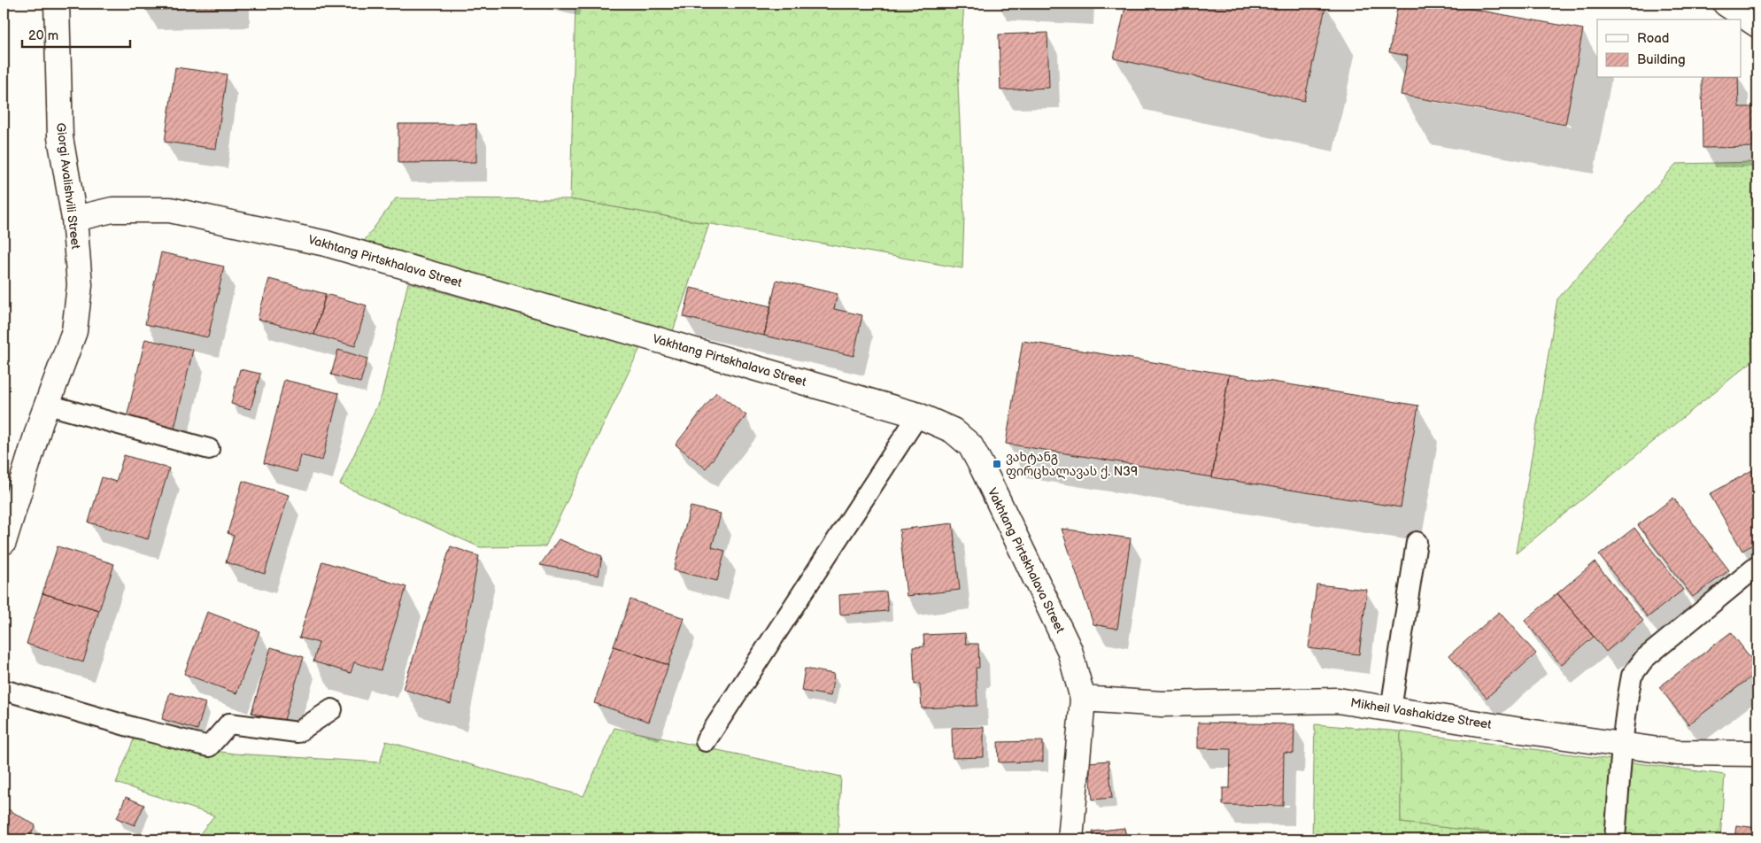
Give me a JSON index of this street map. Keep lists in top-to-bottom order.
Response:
{
  "streets": {
    "street": ["Giorgi Avalishvili Street", "Vakhtang Pirtskhalava Street", "Mikheil Vashakidze Street"]
  },
  "crossings": [
    ["Giorgi Avalishvili Street", "Vakhtang Pirtskhalava Street"],
    ["Vakhtang Pirtskhalava Street", "Mikheil Vashakidze Street"]
  ],
  "places": {
    "transit": ["ვახტანგ ფირცხალავას ქ. N39"]
  },
  "legend": ["Road", "Building"],
  "scale_bar": "20 m"
}
